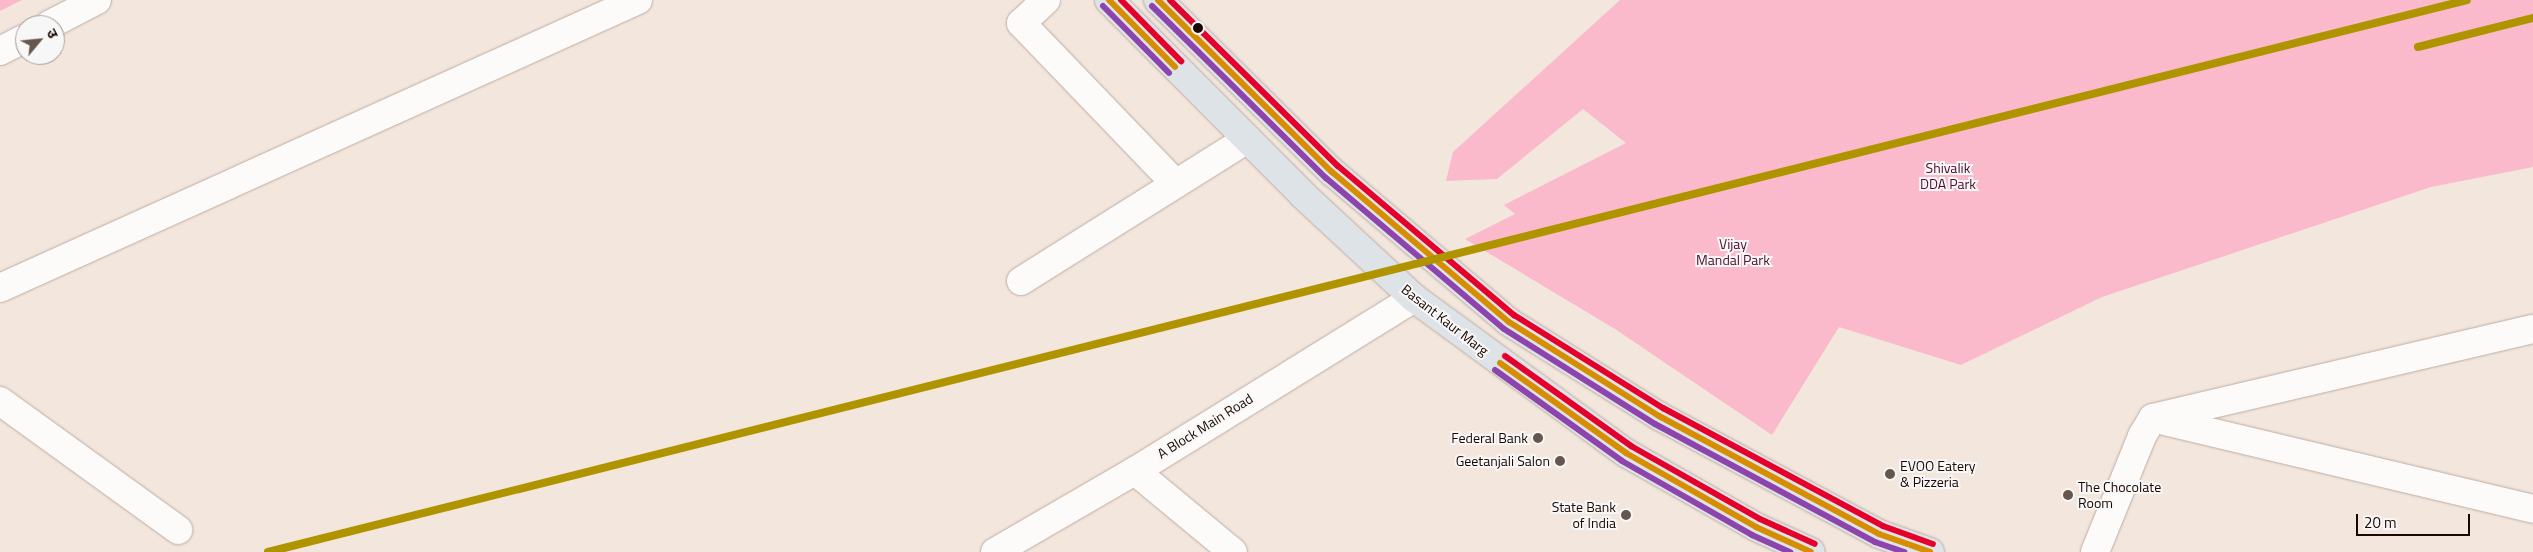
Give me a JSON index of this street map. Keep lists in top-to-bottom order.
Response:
{
  "streets": {
    "main road": ["Basant Kaur Marg"],
    "street": ["A Block Main Road"]
  },
  "crossings": [
    ["Basant Kaur Marg", "A Block Main Road"]
  ],
  "parks": ["Shivalik DDA Park", "Vijay Mandal Park"],
  "places": [
    "Federal Bank",
    "Geetanjali Salon",
    "EVOO Eatery & Pizzeria",
    "The Chocolate Room",
    "State Bank of India"
  ],
  "scale_bar": "20 m",
  "north": "top right"
}
